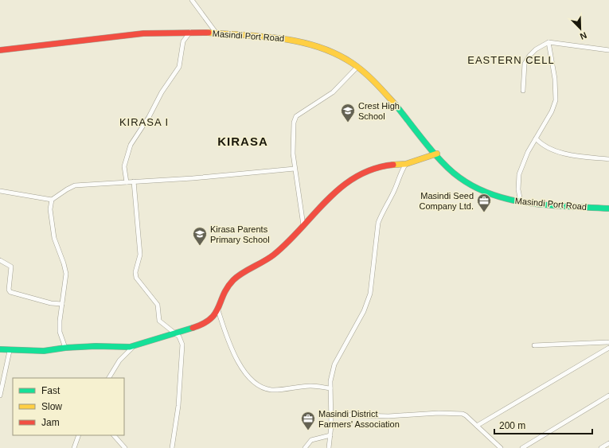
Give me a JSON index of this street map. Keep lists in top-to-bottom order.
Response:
{
  "streets": {
    "main road": ["Masindi Port Road"]
  },
  "districts": ["EASTERN CELL", "KIRASA I", "KIRASA"],
  "places": {
    "school or university": ["Crest High School", "Kirasa Parents Primary School"],
    "office": ["Masindi Seed Company Ltd.", "Masindi District Farmers' Association"]
  },
  "legend": ["Fast", "Slow", "Jam"],
  "scale_bar": "200 m",
  "north": "bottom right"
}
